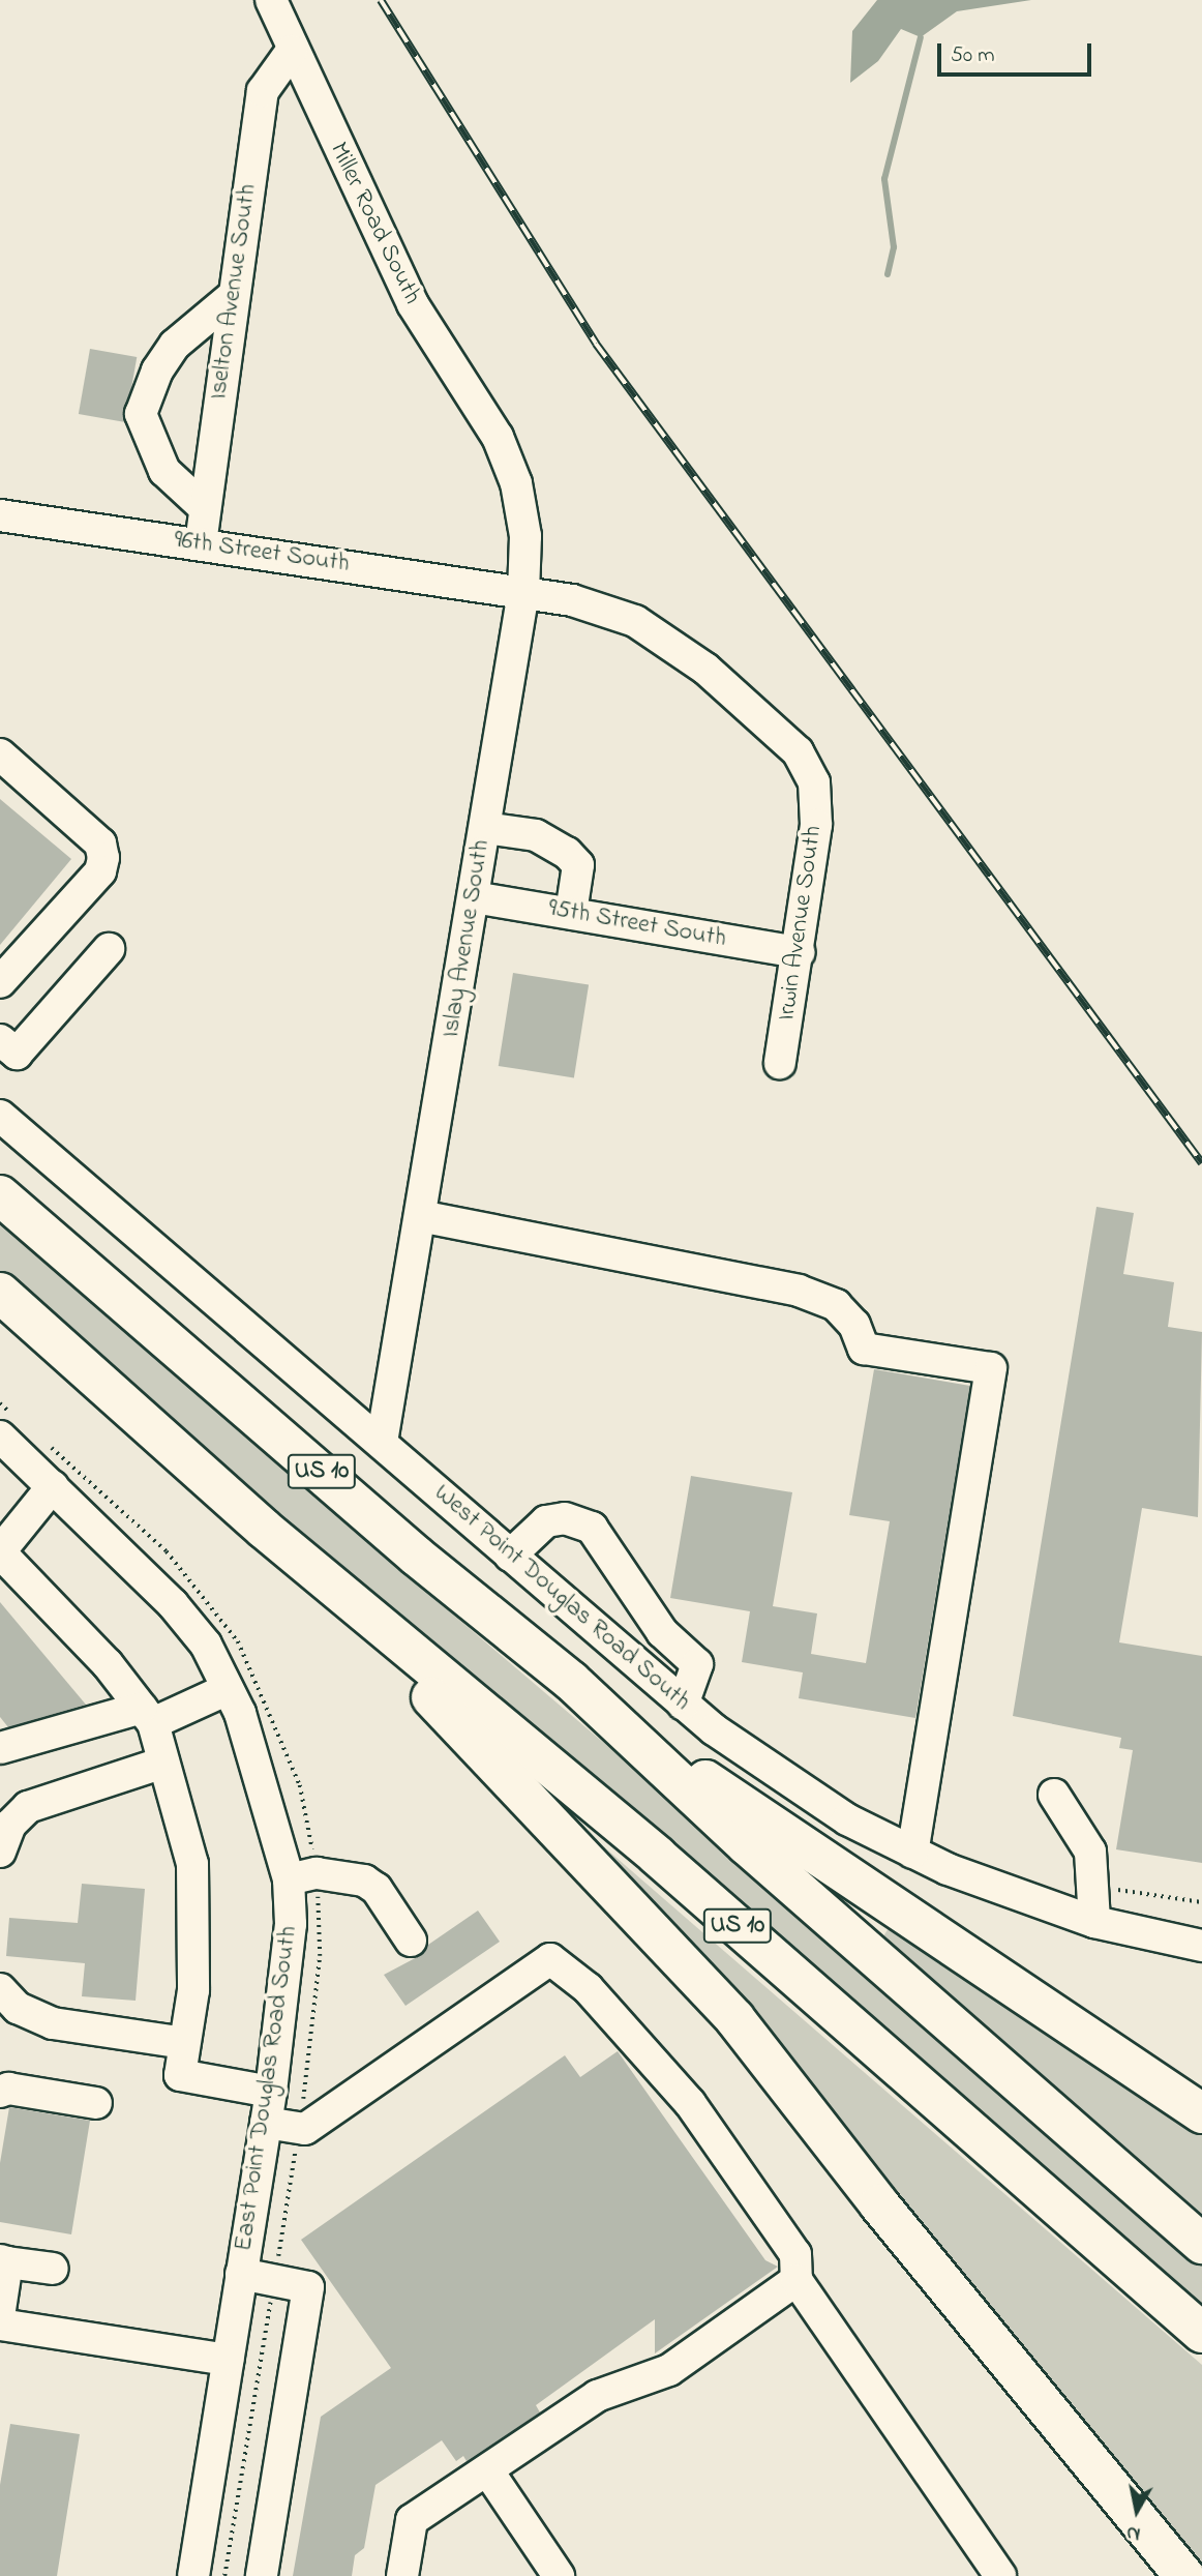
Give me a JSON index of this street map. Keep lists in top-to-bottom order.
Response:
{
  "streets": {
    "highway": ["US 10"],
    "street": [
      "Miller Road South",
      "Iselton Avenue South",
      "96th Street South",
      "Irwin Avenue South",
      "95th Street South",
      "Islay Avenue South",
      "West Point Douglas Road South",
      "East Point Douglas Road South"
    ]
  },
  "crossings": [
    ["Miller Road South", "Iselton Avenue South"],
    ["Miller Road South", "Islay Avenue South"],
    ["Iselton Avenue South", "96th Street South"],
    ["96th Street South", "Irwin Avenue South"],
    ["96th Street South", "Islay Avenue South"],
    ["Irwin Avenue South", "95th Street South"],
    ["Irwin Avenue South", "Islay Avenue South"],
    ["95th Street South", "Islay Avenue South"],
    ["Islay Avenue South", "West Point Douglas Road South"]
  ],
  "scale_bar": "50 m",
  "north": "bottom"
}
